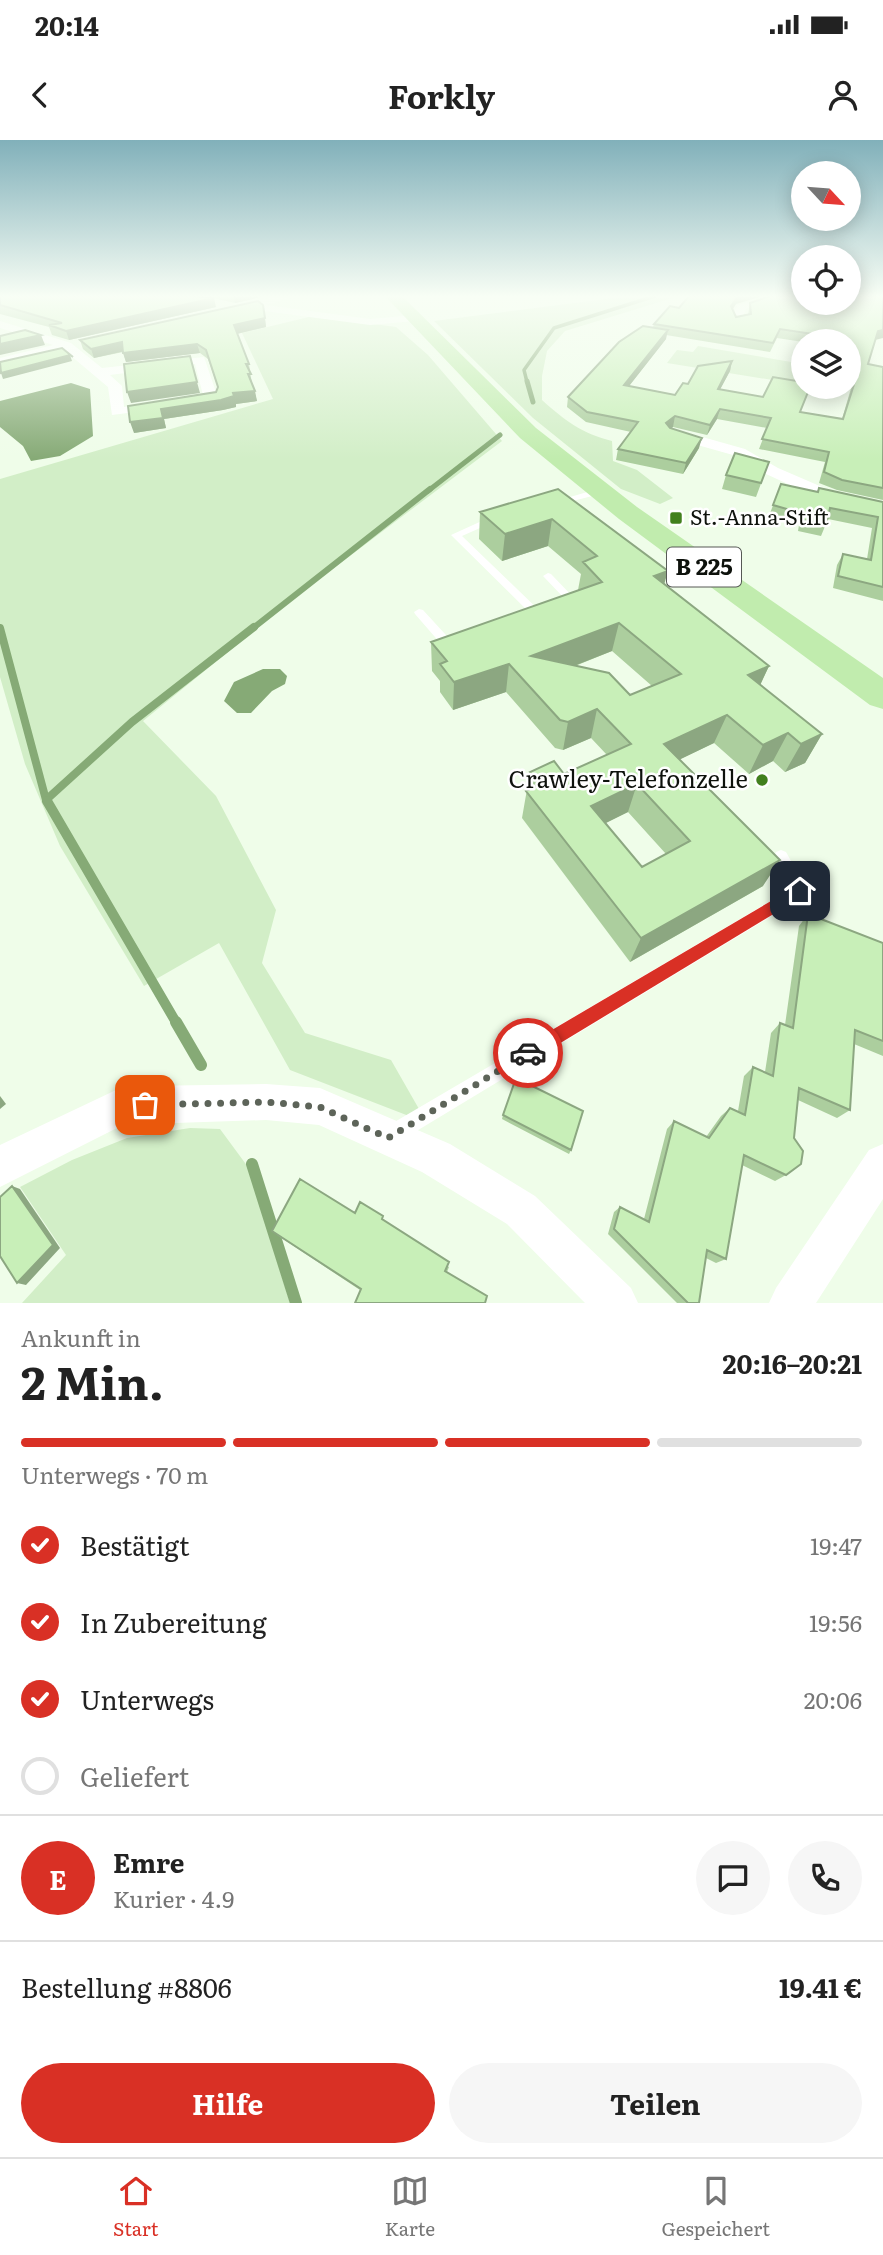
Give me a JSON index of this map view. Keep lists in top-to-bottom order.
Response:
{
  "streets": {
    "main road": ["B 225"]
  },
  "places": {
    "transit": ["St.-Anna-Stift"],
    "other": ["Crawley-Telefonzelle"]
  },
  "north": "bottom right",
  "page": {
    "status": "20:14",
    "header": "Forkly",
    "heading": ["2 Min.", "Ankunft in", "20:16–20:21"],
    "panel": [
      "Emre",
      "Kurier · 4.9",
      "Bestellung #8806",
      "19.41 €"
    ],
    "bar": "Unterwegs · 70 m",
    "list": [
      ["Bestätigt", "19:47"],
      ["In Zubereitung", "19:56"],
      ["Unterwegs", "20:06"],
      "Geliefert"
    ],
    "round": "E",
    "buttons": ["Hilfe", "Teilen"],
    "tabs": ["Start", "Karte", "Gespeichert"]
  }
}
